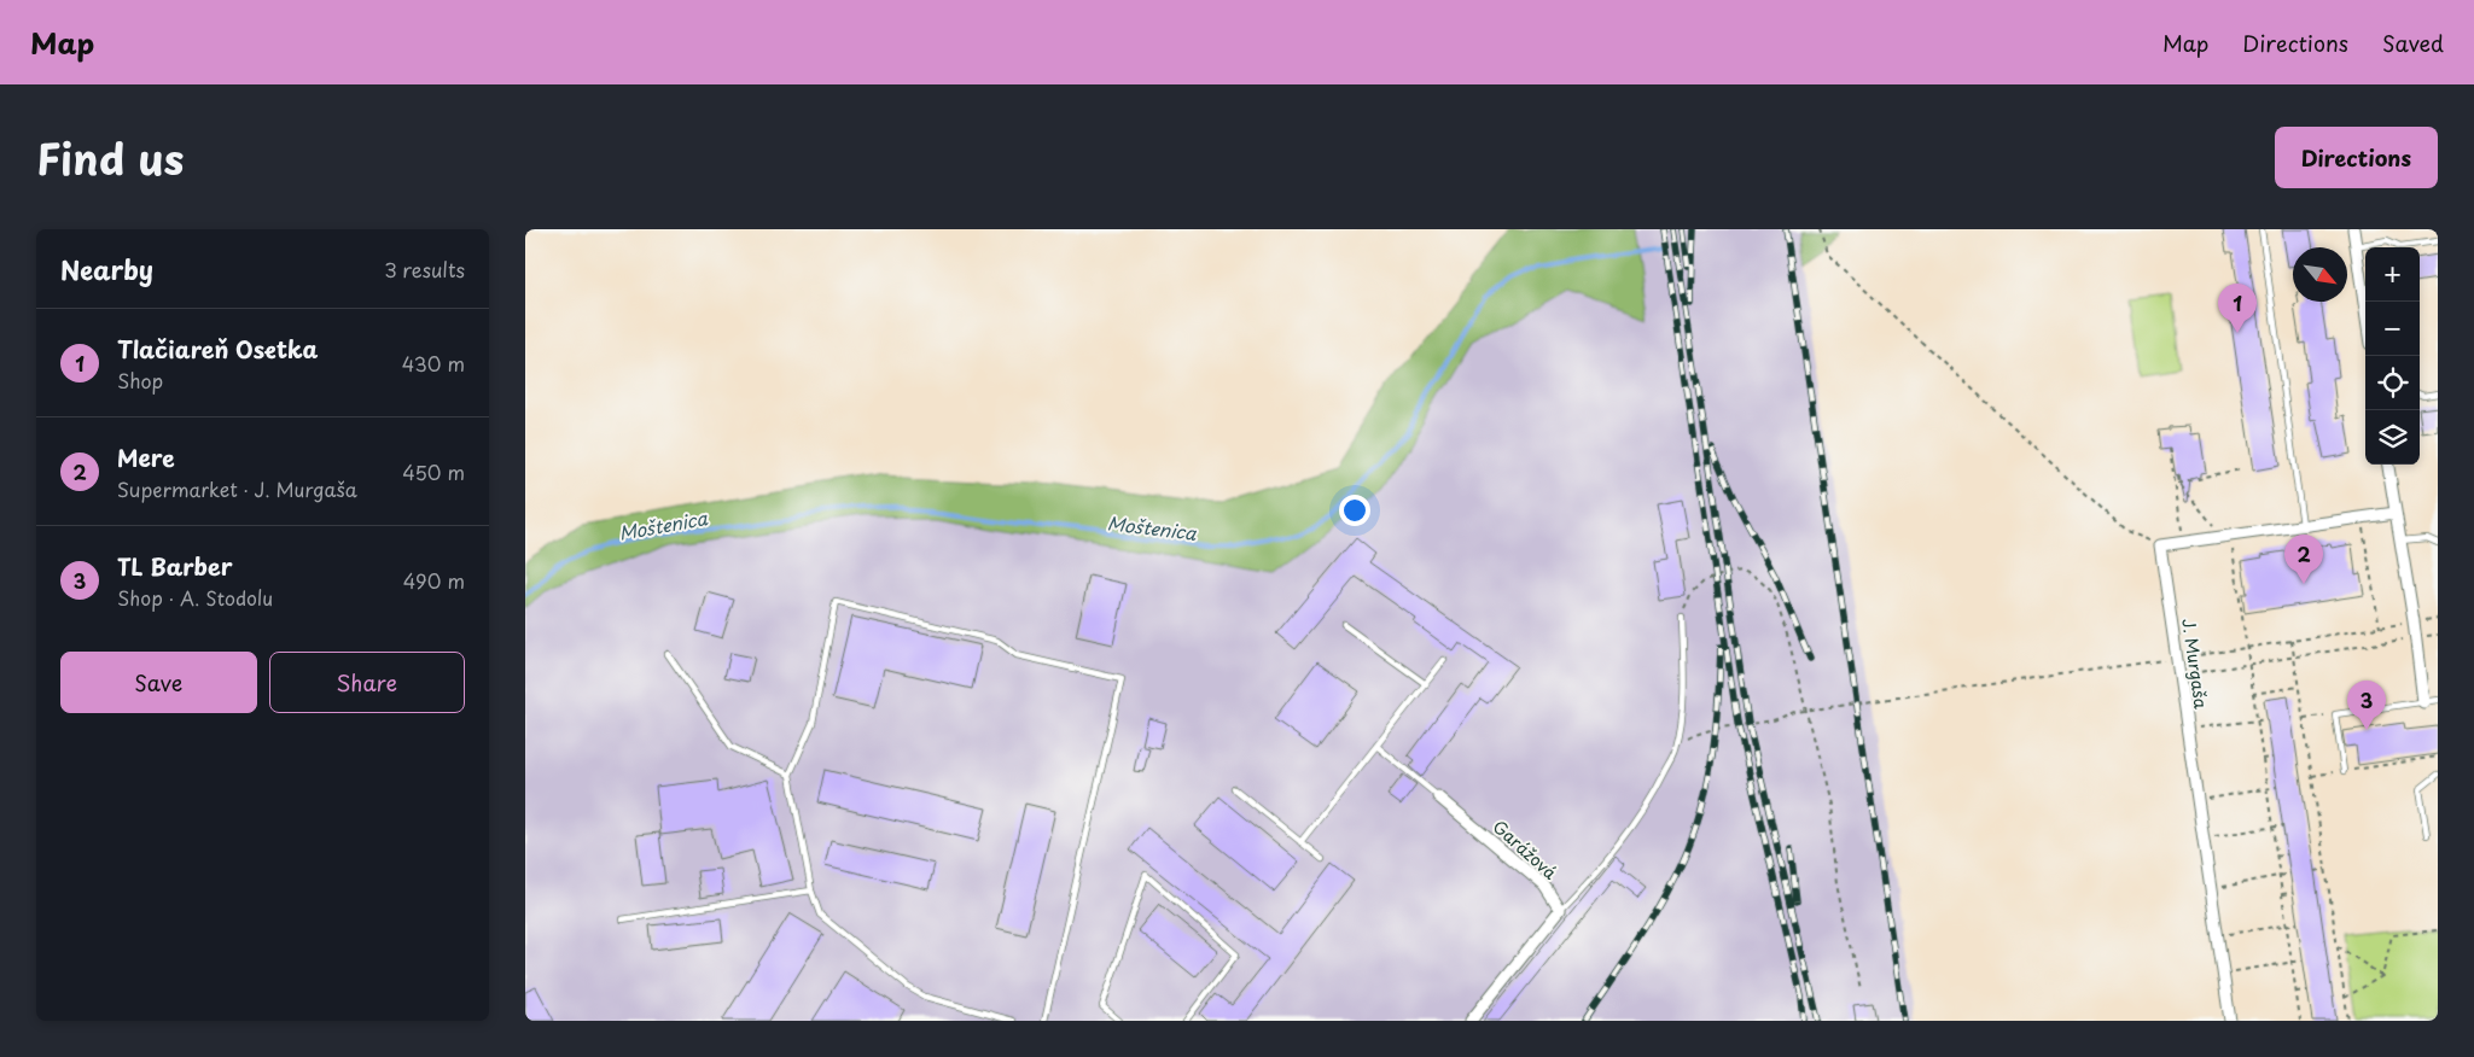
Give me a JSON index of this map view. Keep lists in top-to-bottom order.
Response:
{
  "streets": {
    "street": ["J. Murgaša", "Garážová"]
  },
  "water": ["Moštenica"],
  "north": "bottom right",
  "page": {
    "header": "Map",
    "nav": ["Map", "Directions", "Saved"],
    "title": "Find us",
    "buttons": [
      "Directions",
      ["Save", "Share"]
    ],
    "heading": ["Nearby", "3 results"],
    "map_buttons": ["+", "−"],
    "pins": ["1", "2", "3"],
    "list": [
      {
        "mark": "1",
        "name": "Tlačiareň Osetka",
        "note": "Shop",
        "value": "430 m"
      },
      {
        "mark": "2",
        "name": "Mere",
        "note": "Supermarket · J. Murgaša",
        "value": "450 m"
      },
      {
        "mark": "3",
        "name": "TL Barber",
        "note": "Shop · A. Stodolu",
        "value": "490 m"
      }
    ]
  }
}
